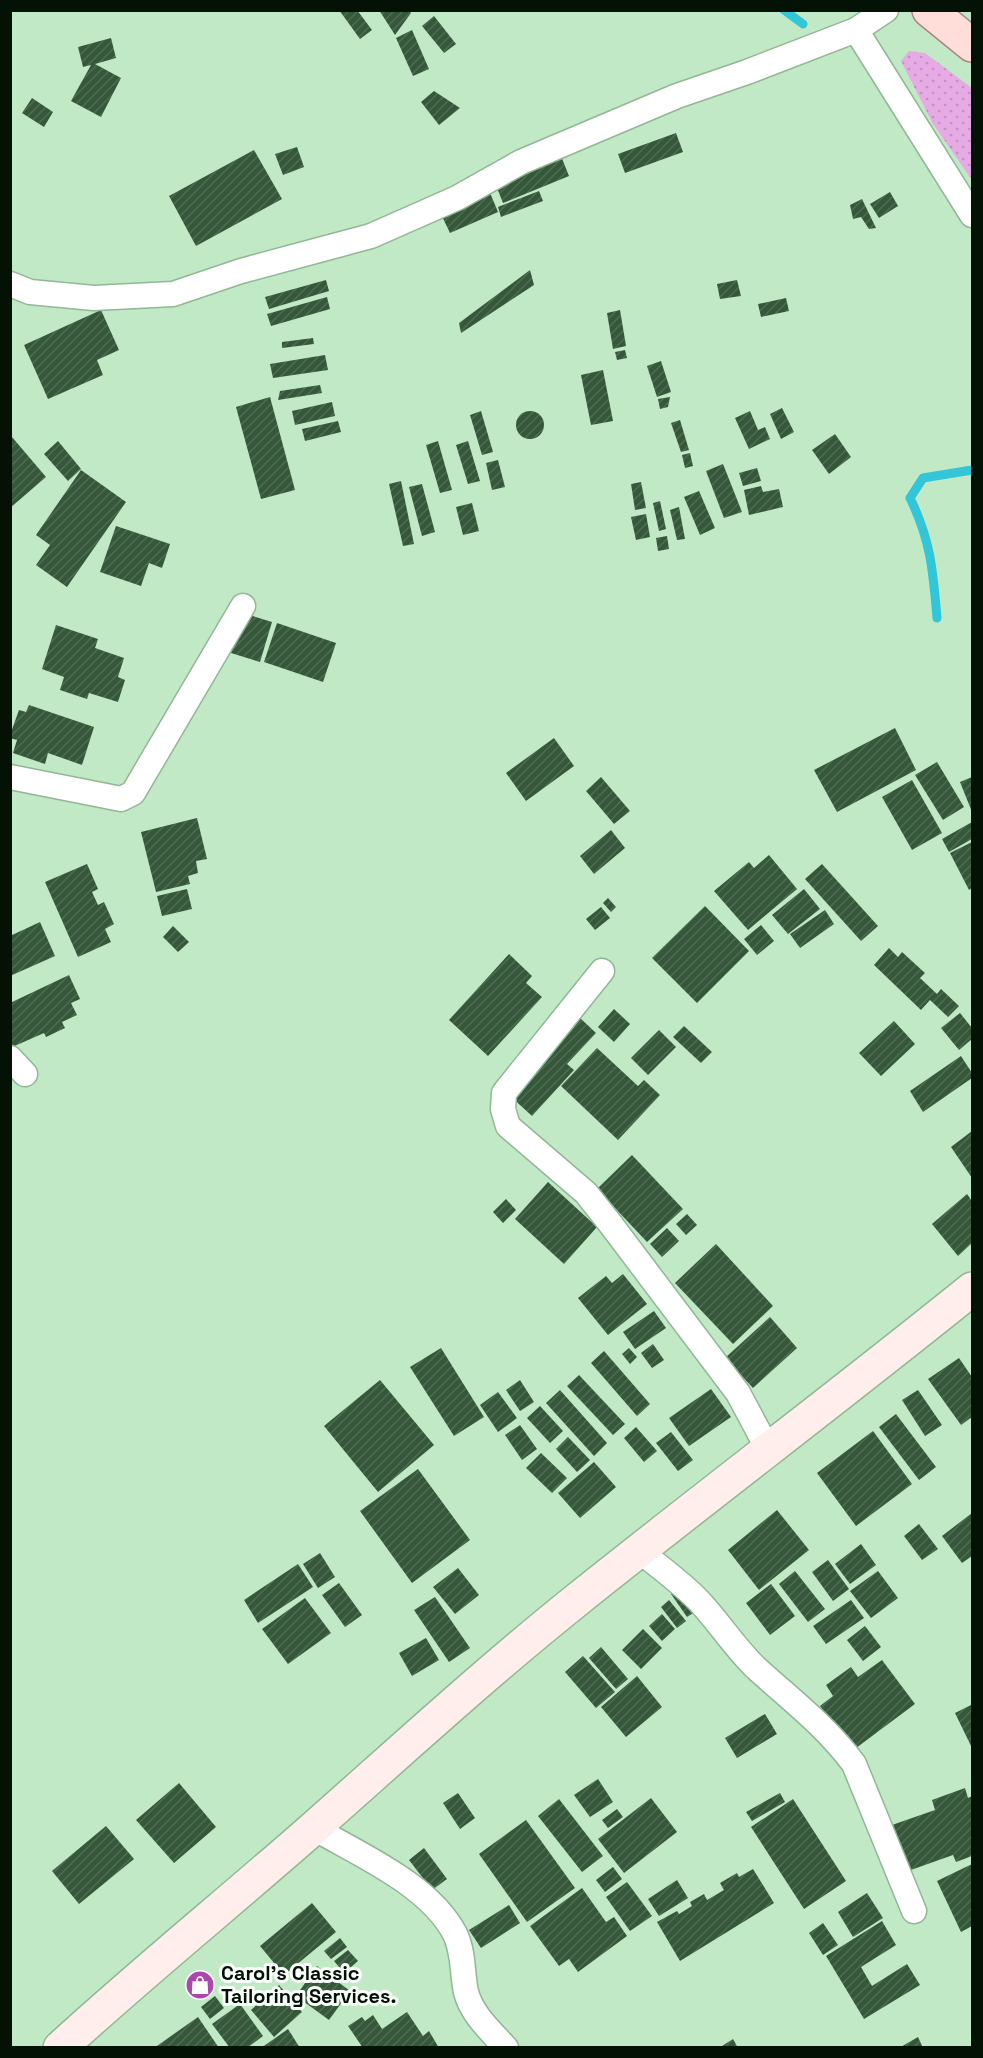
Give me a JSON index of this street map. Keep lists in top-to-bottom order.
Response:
{
  "places": {
    "shop": ["Carol's Classic Tailoring Services."]
  }
}
